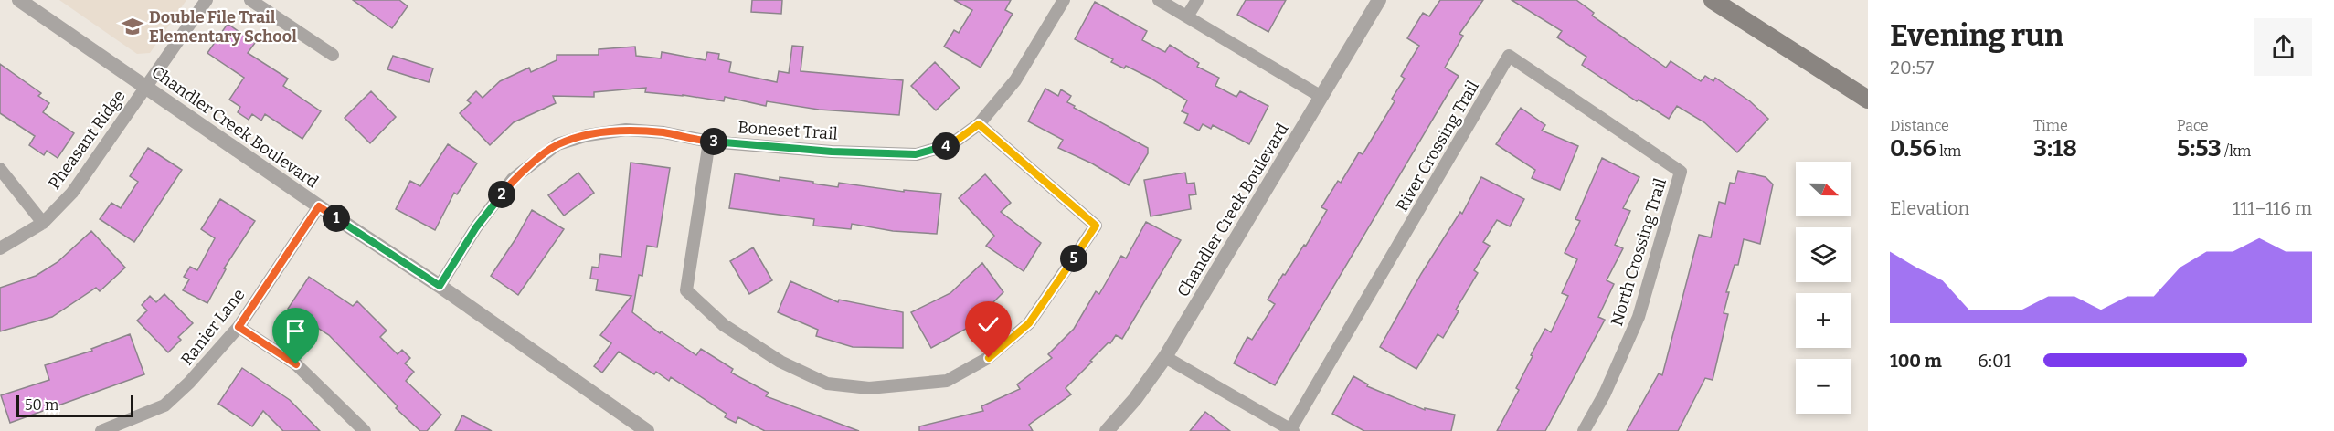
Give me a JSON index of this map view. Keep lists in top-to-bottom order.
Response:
{
  "streets": {
    "street": [
      "Chandler Creek Boulevard",
      "Boneset Trail",
      "Pheasant Ridge",
      "River Crossing Trail",
      "North Crossing Trail",
      "Ranier Lane"
    ]
  },
  "crossings": [
    ["Chandler Creek Boulevard", "Boneset Trail"],
    ["Chandler Creek Boulevard", "Pheasant Ridge"],
    ["Chandler Creek Boulevard", "Ranier Lane"],
    ["River Crossing Trail", "North Crossing Trail"]
  ],
  "places": {
    "school or university": ["Double File Trail Elementary School"]
  },
  "scale_bar": "50 m",
  "north": "right",
  "page": {
    "heading": ["Evening run", "20:57"],
    "stats": [
      ["Distance", "0.56 km"],
      ["Time", "3:18"],
      ["Pace", "5:53 /km"]
    ],
    "pins": [
      "3",
      "4",
      "2",
      "1",
      "5"
    ],
    "map_buttons": ["+", "−"],
    "chart": ["Elevation", "111–116 m"],
    "list": [
      {
        "name": "100 m",
        "note": "6:01"
      }
    ],
    "scale": "50 m"
  }
}
